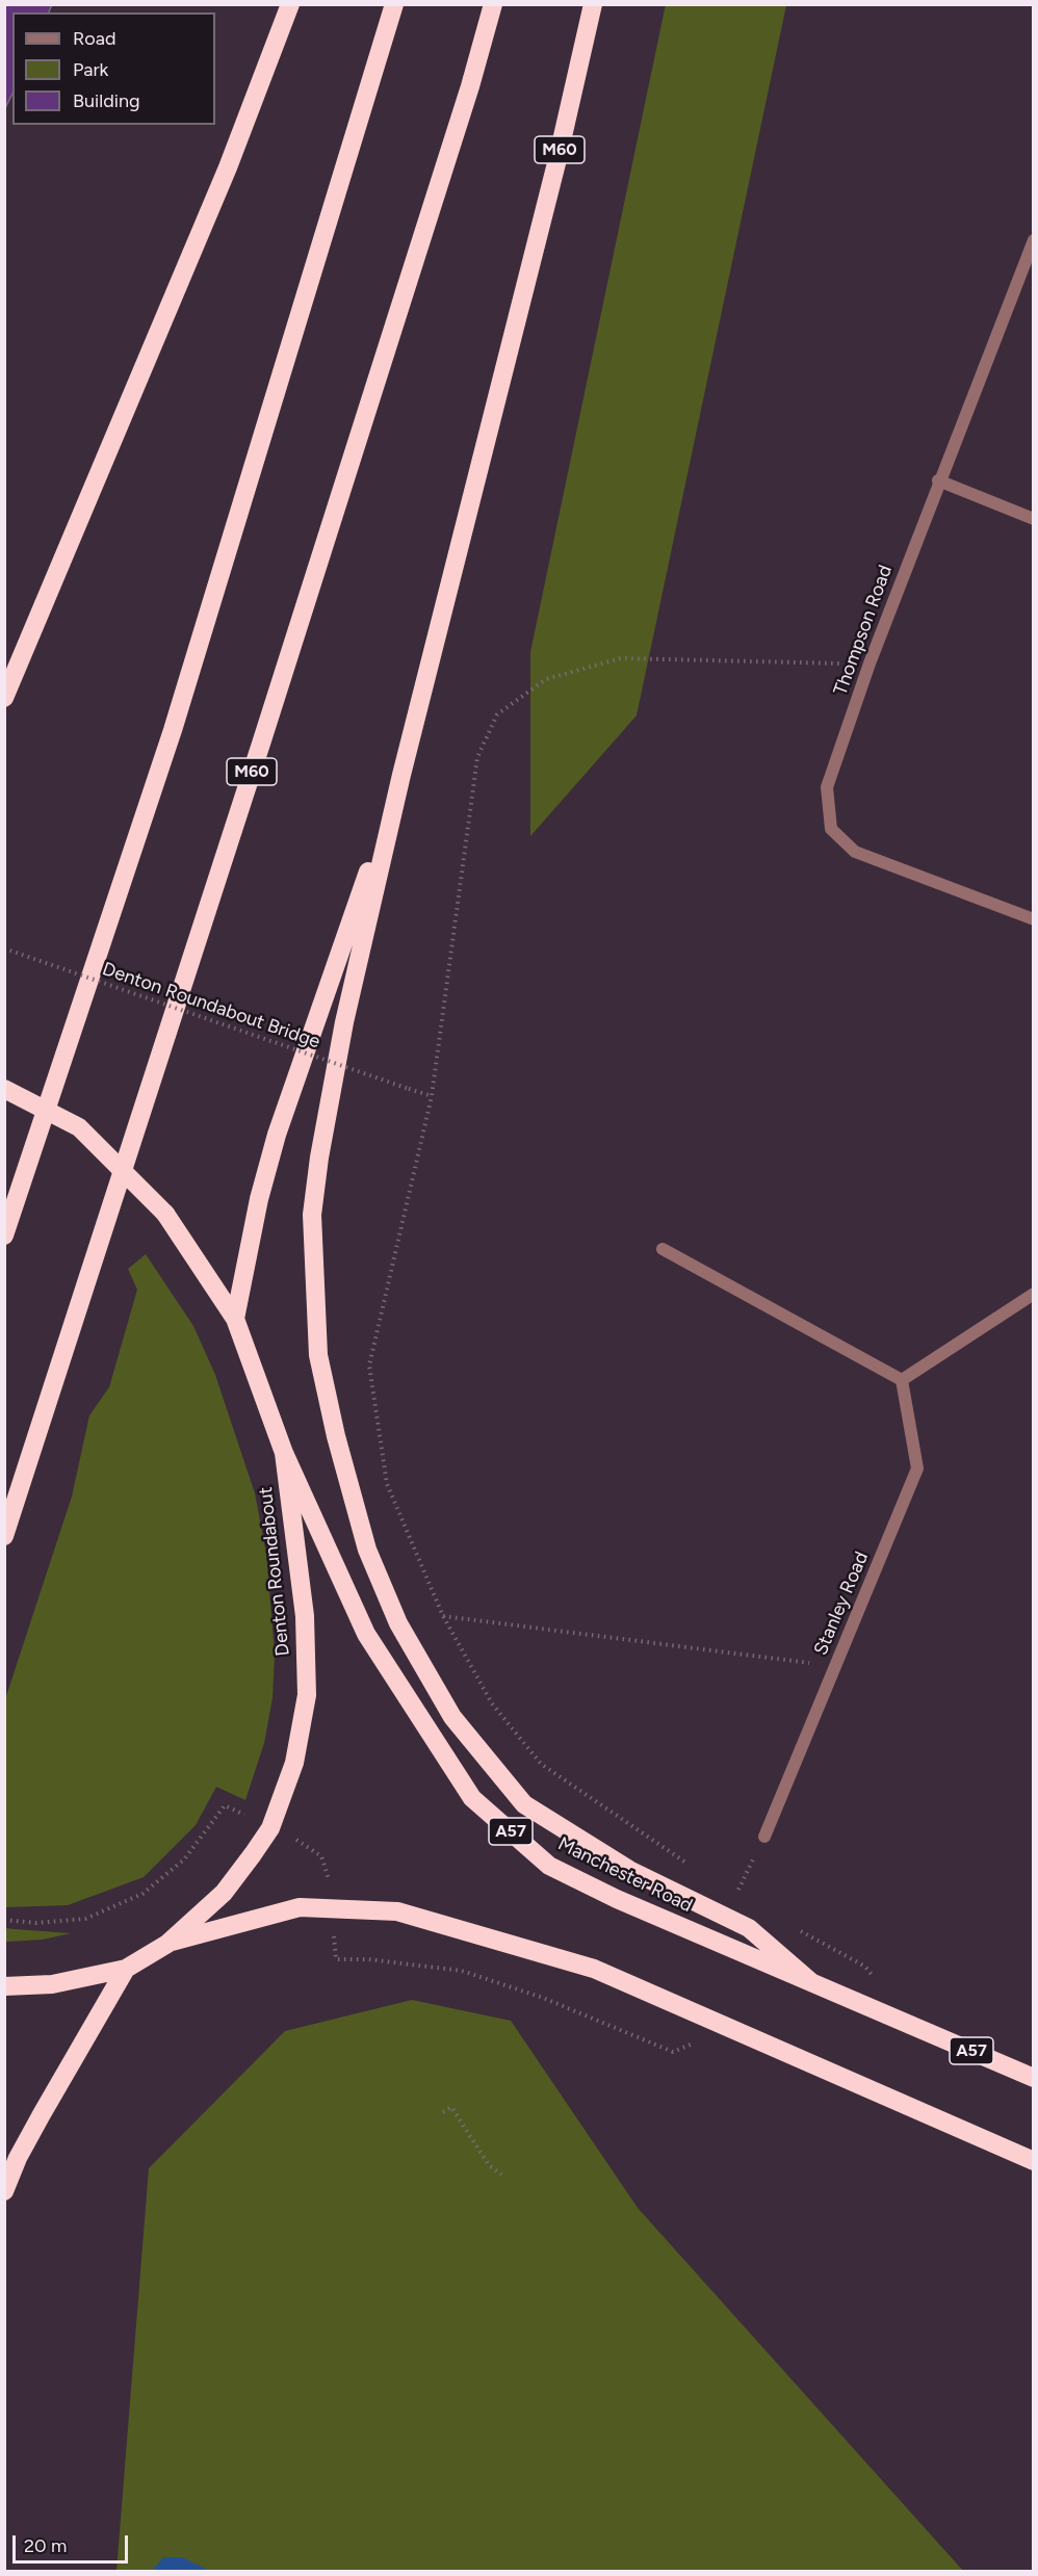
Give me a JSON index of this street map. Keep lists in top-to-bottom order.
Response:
{
  "streets": {
    "highway": [
      "M60",
      "Denton Roundabout",
      "A57",
      "Manchester Road"
    ],
    "street": ["Thompson Road", "Stanley Road"],
    "path": ["Denton Roundabout Bridge"]
  },
  "crossings": [
    ["M60", "Denton Roundabout"],
    ["M60", "Manchester Road"],
    ["Denton Roundabout", "Manchester Road"]
  ],
  "legend": ["Road", "Park", "Building"],
  "scale_bar": "20 m"
}
